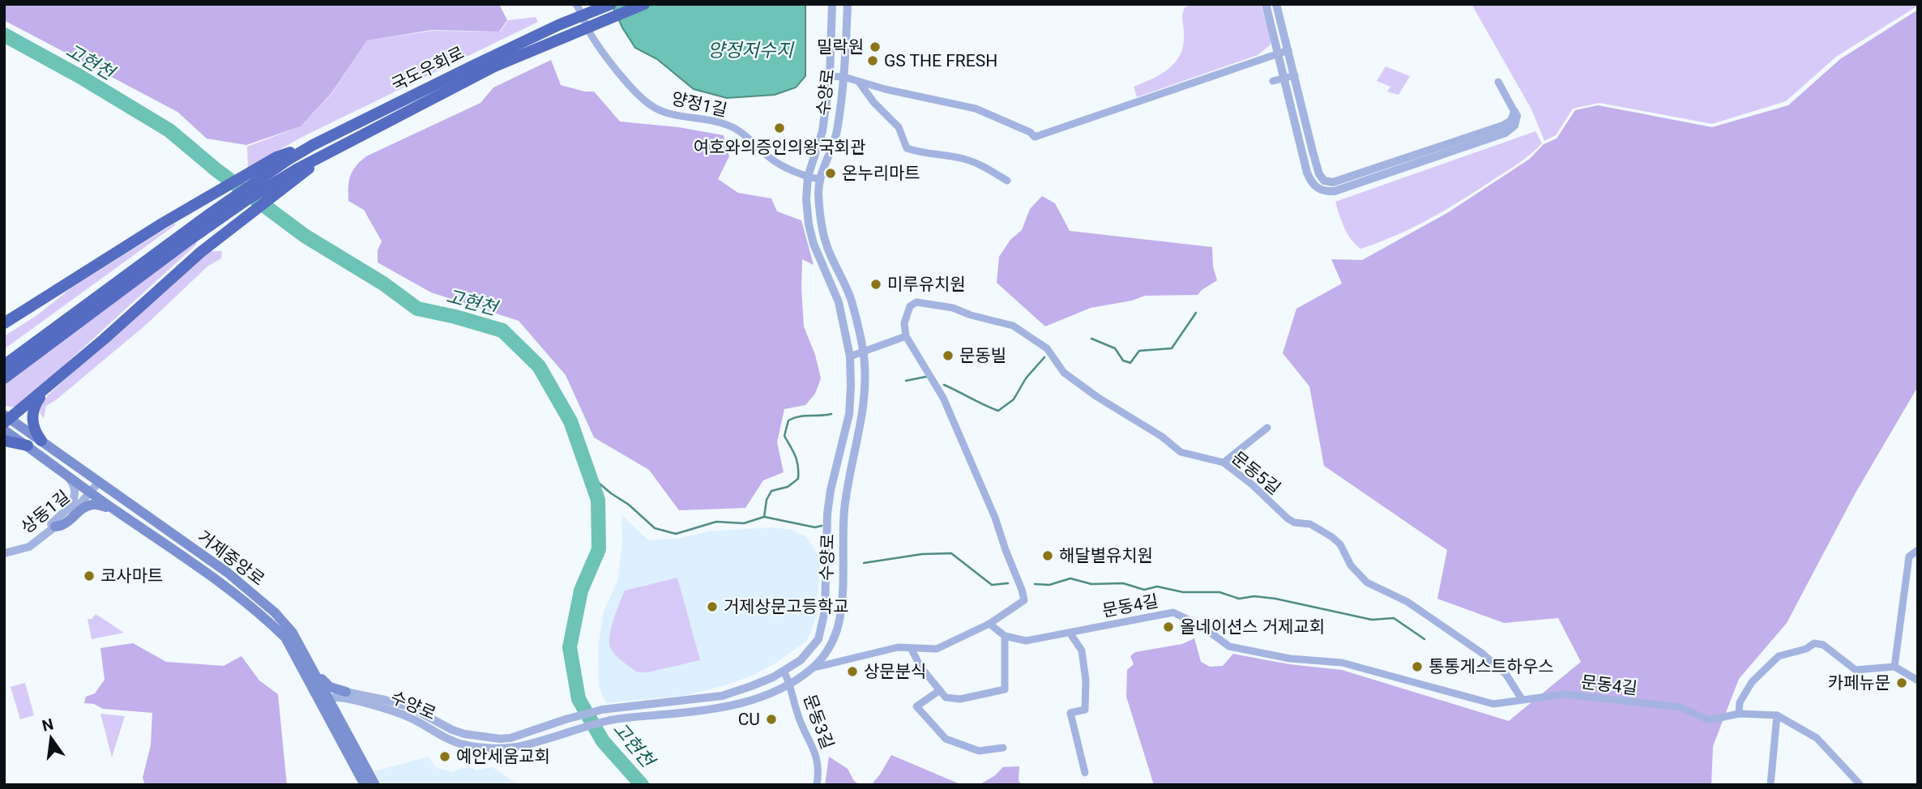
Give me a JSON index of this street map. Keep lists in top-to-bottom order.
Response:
{
  "streets": {
    "highway": ["국도우회로"],
    "main road": ["거제중앙로"],
    "street": [
      "수양로",
      "양정1길",
      "문동5길",
      "상동1길",
      "문동4길",
      "문동3길"
    ]
  },
  "crossings": [
    ["수양로", "양정1길"],
    ["수양로", "거제중앙로"],
    ["수양로", "문동3길"],
    ["문동5길", "문동4길"],
    ["상동1길", "거제중앙로"]
  ],
  "water": ["양정저수지", "고현천"],
  "places": [
    "밀락원",
    "GS THE FRESH",
    "여호와의증인의왕국회관",
    "온누리마트",
    "미루유치원",
    "문동빌",
    "해달별유치원",
    "코사마트",
    "거제상문고등학교",
    "올네이션스 거제교회",
    "통통게스트하우스",
    "상문분식",
    "카페뉴문",
    "CU",
    "예안세움교회"
  ],
  "north": "top"
}
